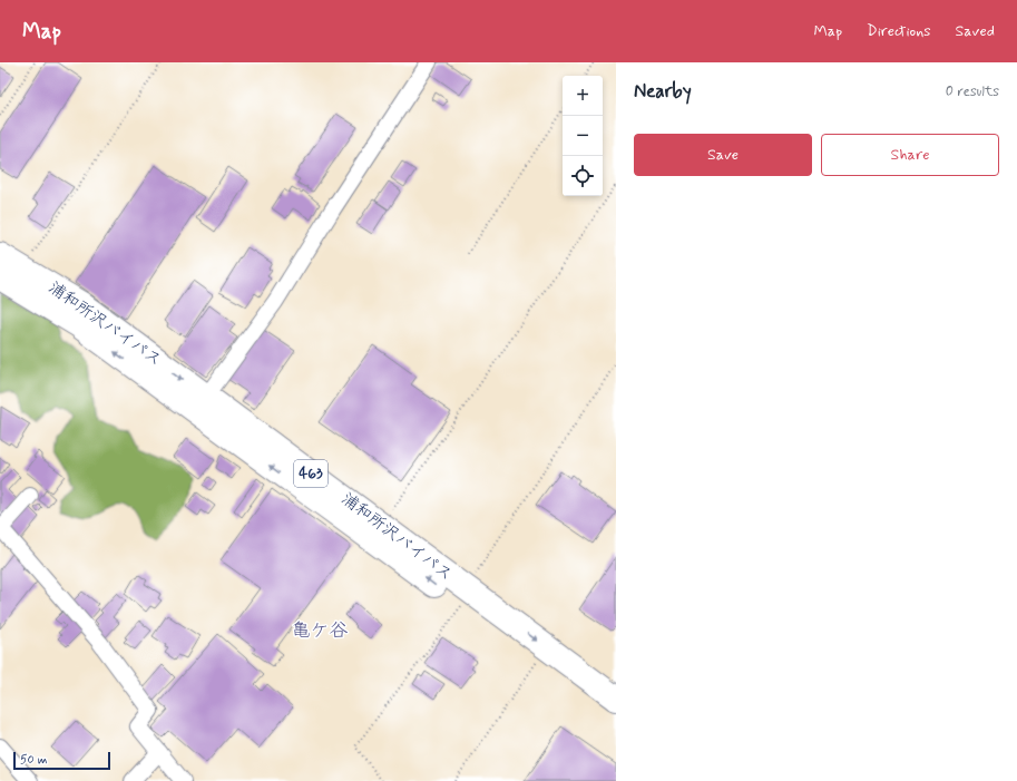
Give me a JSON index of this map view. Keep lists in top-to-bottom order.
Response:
{
  "streets": {
    "highway": ["浦和所沢バイパス", "463"]
  },
  "districts": ["亀ケ谷"],
  "scale_bar": "50 m",
  "page": {
    "header": "Map",
    "nav": ["Map", "Directions", "Saved"],
    "heading": ["Nearby", "0 results"],
    "map_buttons": ["+", "−"],
    "buttons": ["Save", "Share"],
    "scale": "50 m"
  }
}
